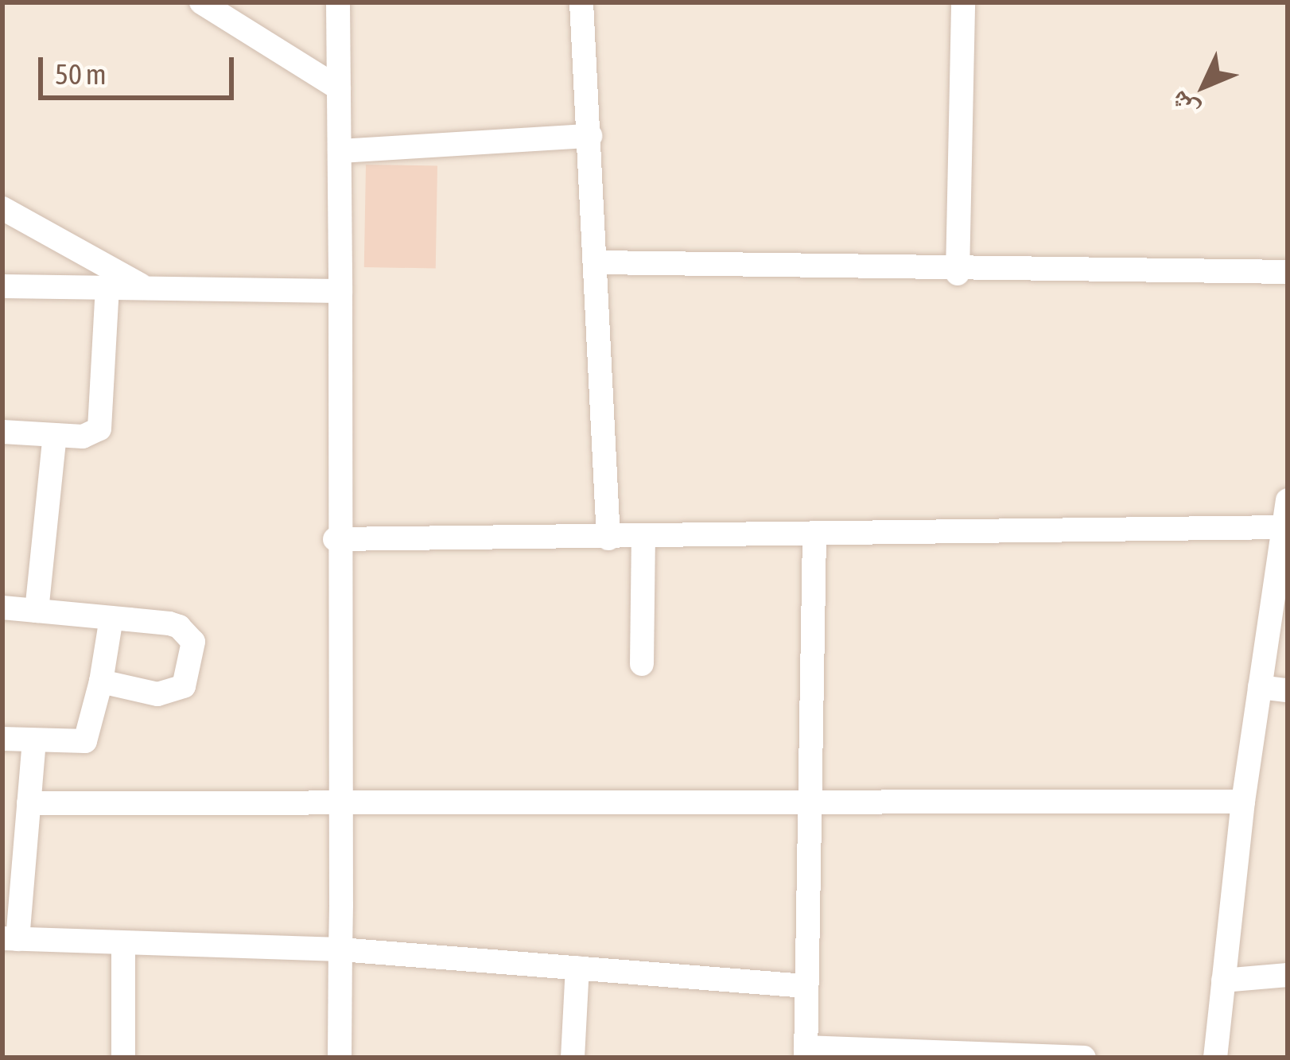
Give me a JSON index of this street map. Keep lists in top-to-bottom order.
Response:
{
  "scale_bar": "50 m",
  "north": "bottom left"
}
